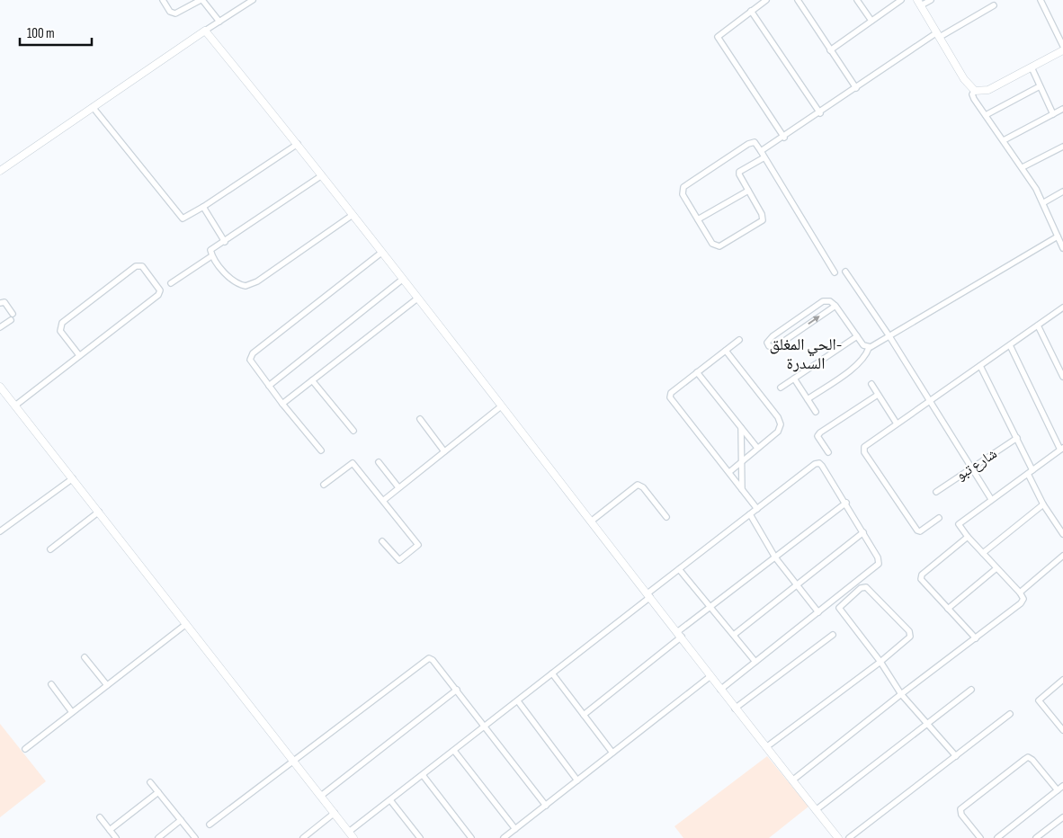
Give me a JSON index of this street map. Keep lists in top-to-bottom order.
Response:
{
  "streets": {
    "street": ["شارع تبو"]
  },
  "districts": ["الحي المغلق- السدرة"],
  "scale_bar": "100 m"
}
